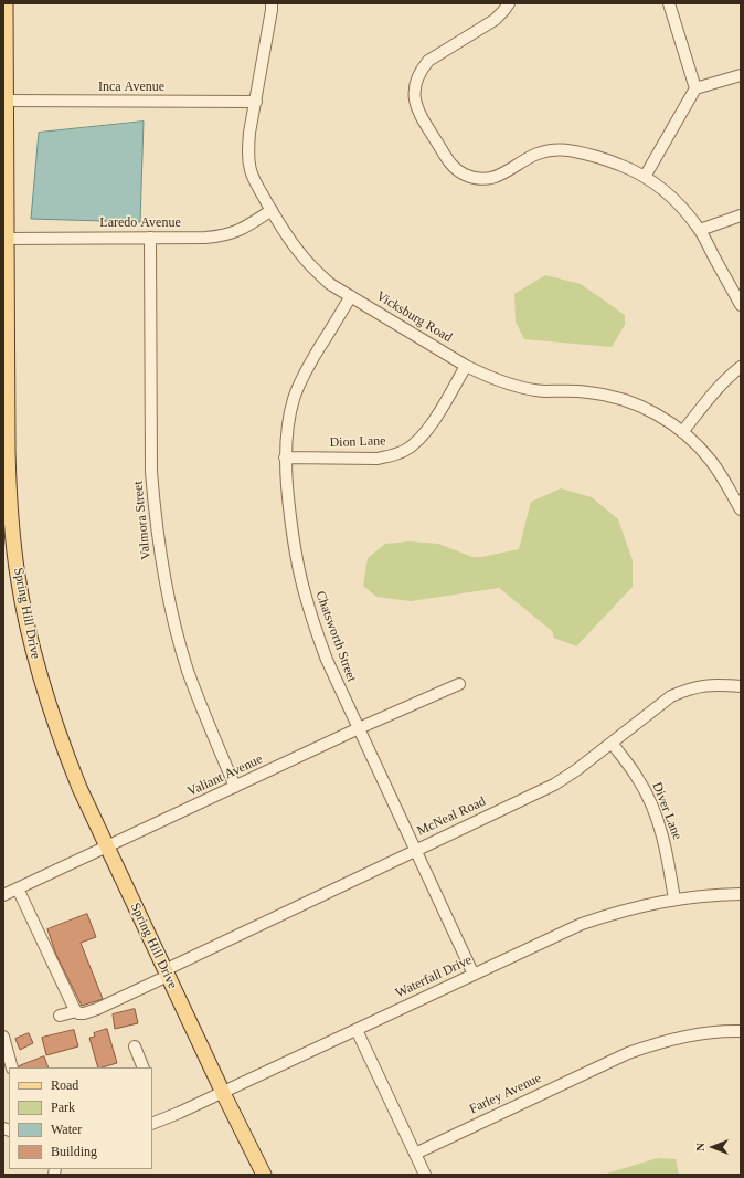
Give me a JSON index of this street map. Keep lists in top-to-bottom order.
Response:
{
  "streets": {
    "main road": ["Spring Hill Drive"],
    "street": [
      "Inca Avenue",
      "Laredo Avenue",
      "Vicksburg Road",
      "Dion Lane",
      "Valmora Street",
      "Chatsworth Street",
      "Valiant Avenue",
      "Diver Lane",
      "McNeal Road",
      "Waterfall Drive",
      "Farley Avenue"
    ]
  },
  "crossings": [
    ["Inca Avenue", "Vicksburg Road"],
    ["Inca Avenue", "Spring Hill Drive"],
    ["Laredo Avenue", "Vicksburg Road"],
    ["Laredo Avenue", "Valmora Street"],
    ["Laredo Avenue", "Spring Hill Drive"],
    ["Vicksburg Road", "Dion Lane"],
    ["Vicksburg Road", "Chatsworth Street"],
    ["Dion Lane", "Chatsworth Street"],
    ["Valmora Street", "Valiant Avenue"],
    ["Spring Hill Drive", "Valiant Avenue"],
    ["Spring Hill Drive", "McNeal Road"],
    ["Spring Hill Drive", "Waterfall Drive"],
    ["Chatsworth Street", "Valiant Avenue"],
    ["Chatsworth Street", "McNeal Road"],
    ["Chatsworth Street", "Waterfall Drive"],
    ["Diver Lane", "McNeal Road"],
    ["Diver Lane", "Waterfall Drive"]
  ],
  "legend": [
    "Road",
    "Park",
    "Water",
    "Building"
  ],
  "north": "left"
}
